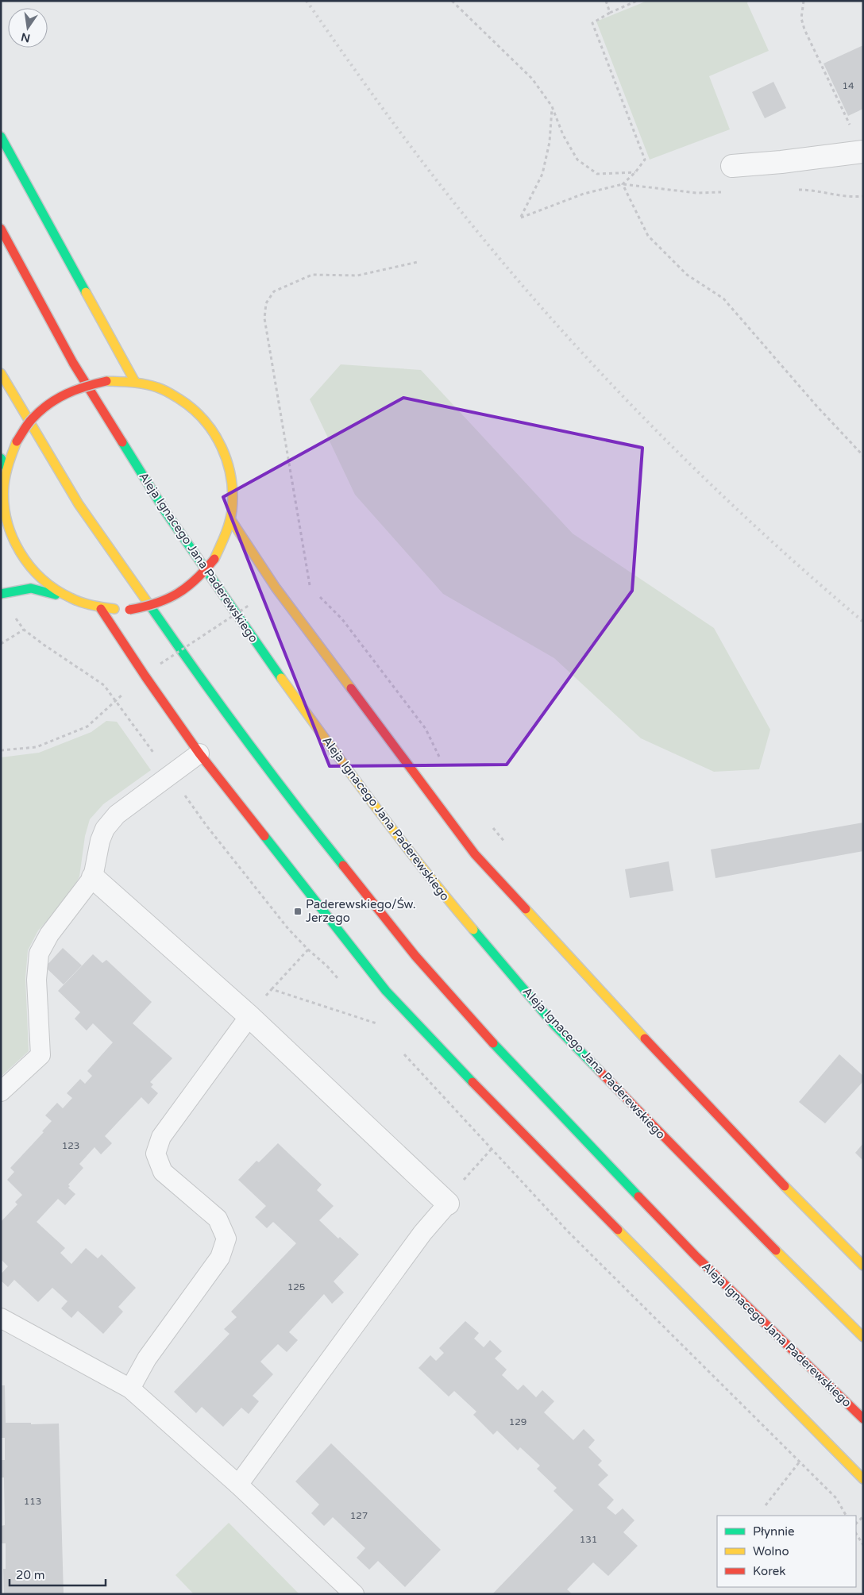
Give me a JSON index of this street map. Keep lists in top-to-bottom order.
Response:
{
  "streets": {
    "main road": ["Aleja Ignacego Jana Paderewskiego"]
  },
  "places": {
    "transit": ["Paderewskiego/Św. Jerzego"]
  },
  "house_numbers": [
    "14",
    "123",
    "125",
    "129",
    "113",
    "127",
    "131"
  ],
  "legend": ["Płynnie", "Wolno", "Korek"],
  "scale_bar": "20 m",
  "north": "bottom"
}
